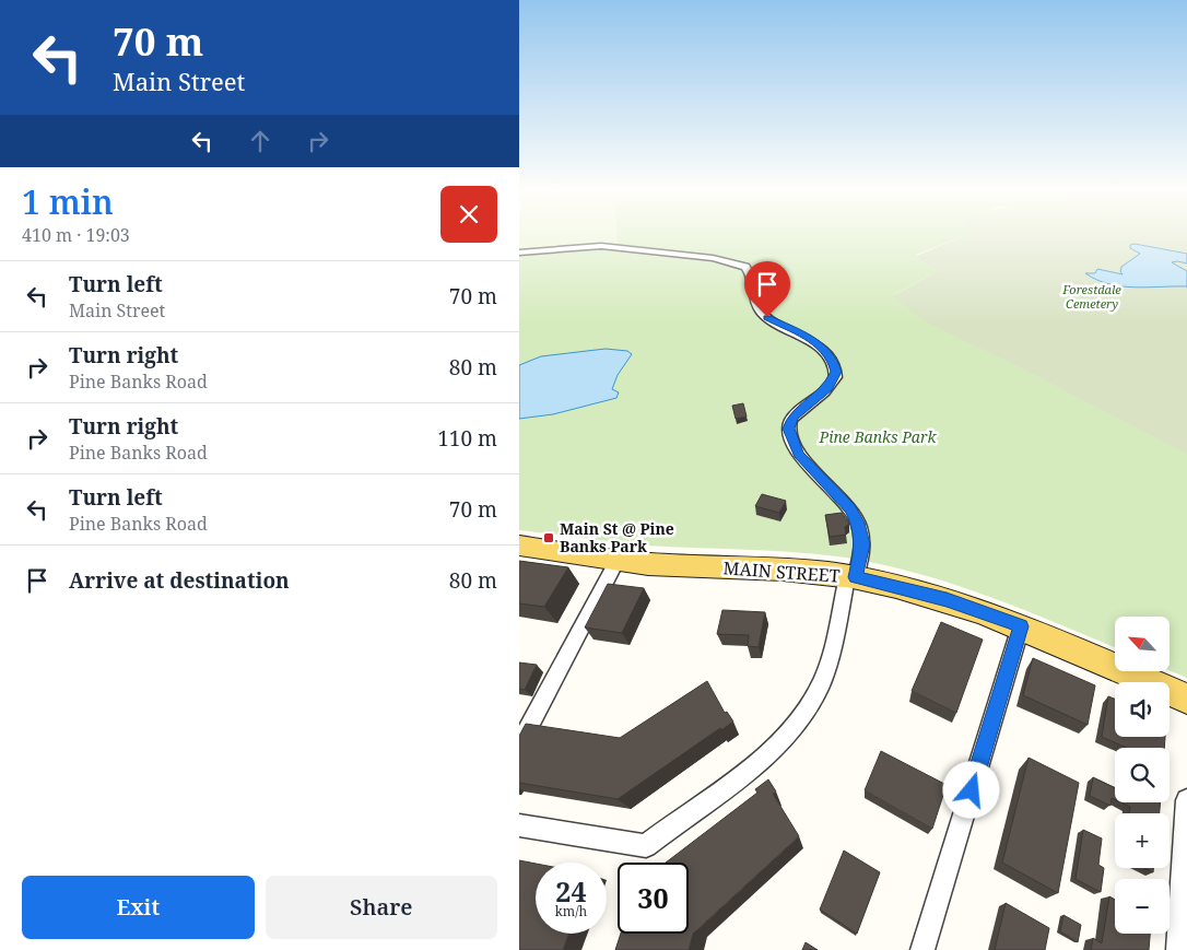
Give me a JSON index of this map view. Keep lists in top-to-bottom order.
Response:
{
  "streets": {
    "main road": ["MAIN STREET"]
  },
  "parks": ["Forestdale Cemetery", "Pine Banks Park"],
  "places": {
    "transit": ["Main St @ Pine Banks Park"]
  },
  "north": "top left",
  "page": {
    "turn": ["70 m", "Main Street"],
    "heading": ["1 min", "410 m · 19:03"],
    "list": [
      {
        "name": "Turn left",
        "note": "Main Street",
        "value": "70 m"
      },
      {
        "name": "Turn right",
        "note": "Pine Banks Road",
        "value": "80 m"
      },
      {
        "name": "Turn right",
        "note": "Pine Banks Road",
        "value": "110 m"
      },
      {
        "name": "Turn left",
        "note": "Pine Banks Road",
        "value": "70 m"
      },
      {
        "name": "Arrive at destination",
        "value": "80 m"
      }
    ],
    "map_buttons": ["+", "−"],
    "speed": "24 km/h",
    "limit": "30",
    "buttons": ["Exit", "Share"]
  }
}
